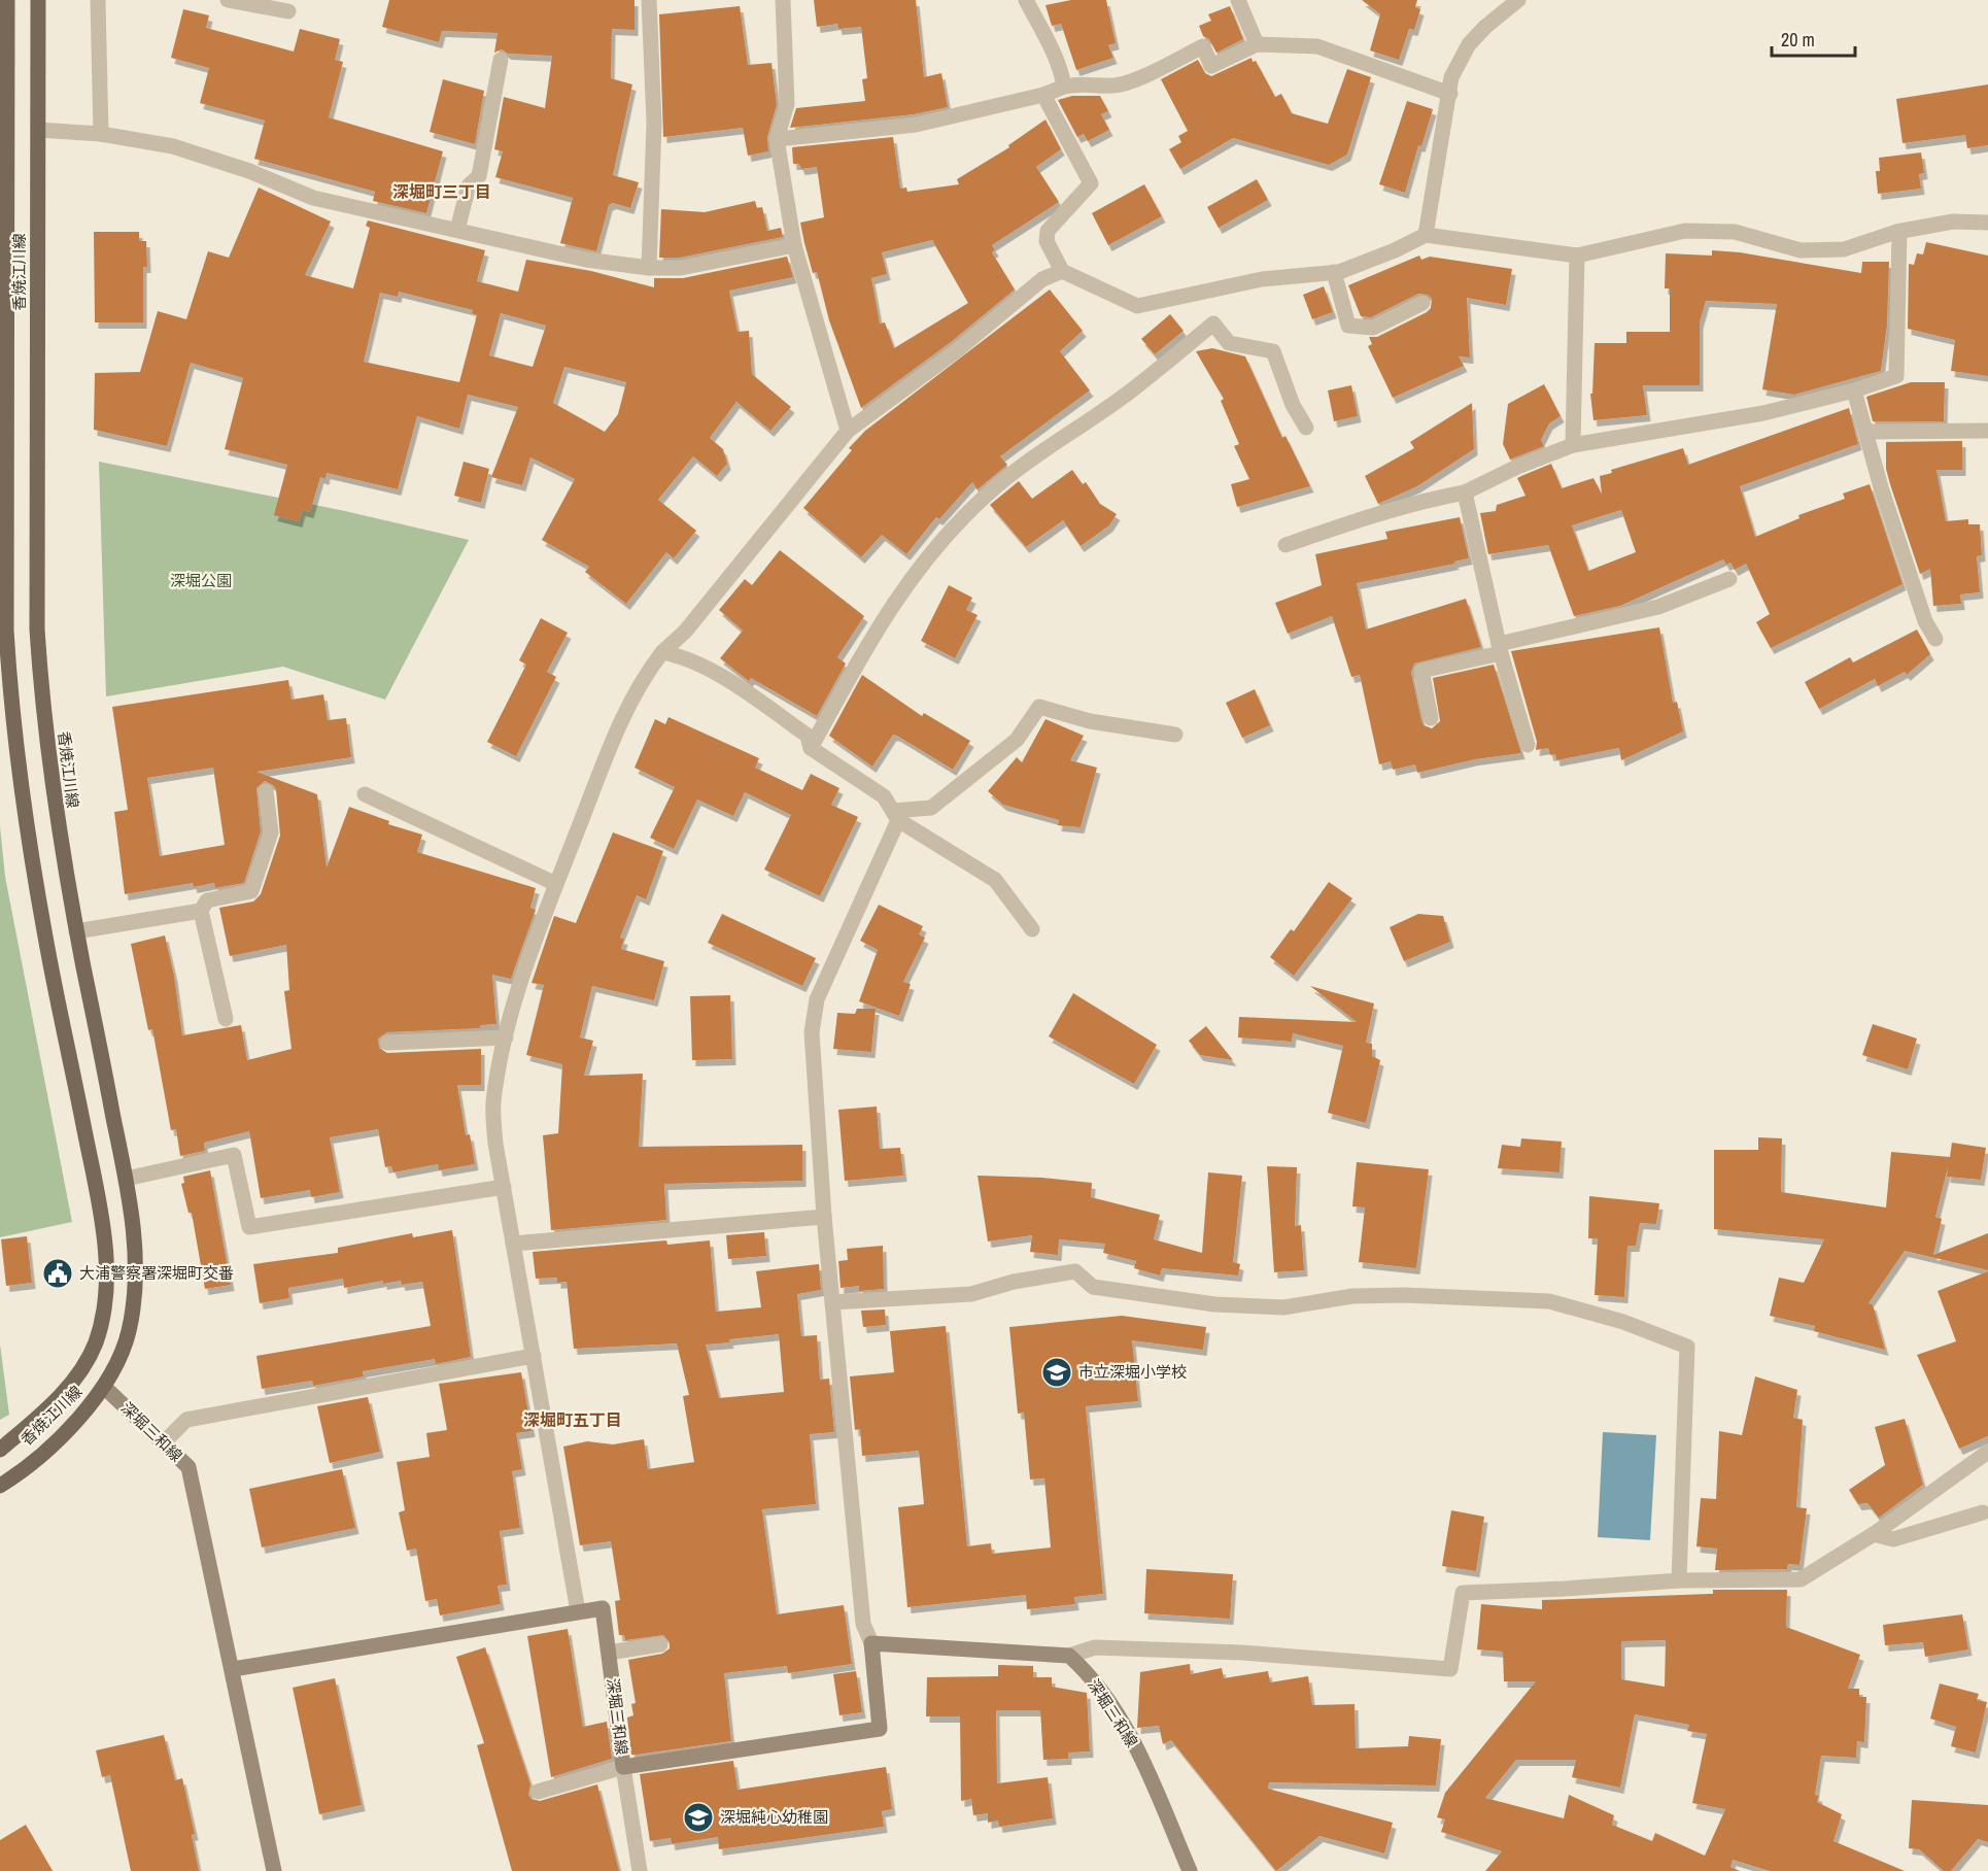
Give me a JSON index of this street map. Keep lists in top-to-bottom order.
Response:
{
  "streets": {
    "main road": ["香焼江川線", "深堀三和線"]
  },
  "crossings": [
    ["香焼江川線", "深堀三和線"]
  ],
  "districts": ["深堀町三丁目", "深堀町五丁目"],
  "parks": ["深堀公園"],
  "places": {
    "public building": ["大浦警察署深堀町交番"],
    "school or university": ["市立深堀小学校", "深堀純心幼稚園"]
  },
  "scale_bar": "20 m"
}
